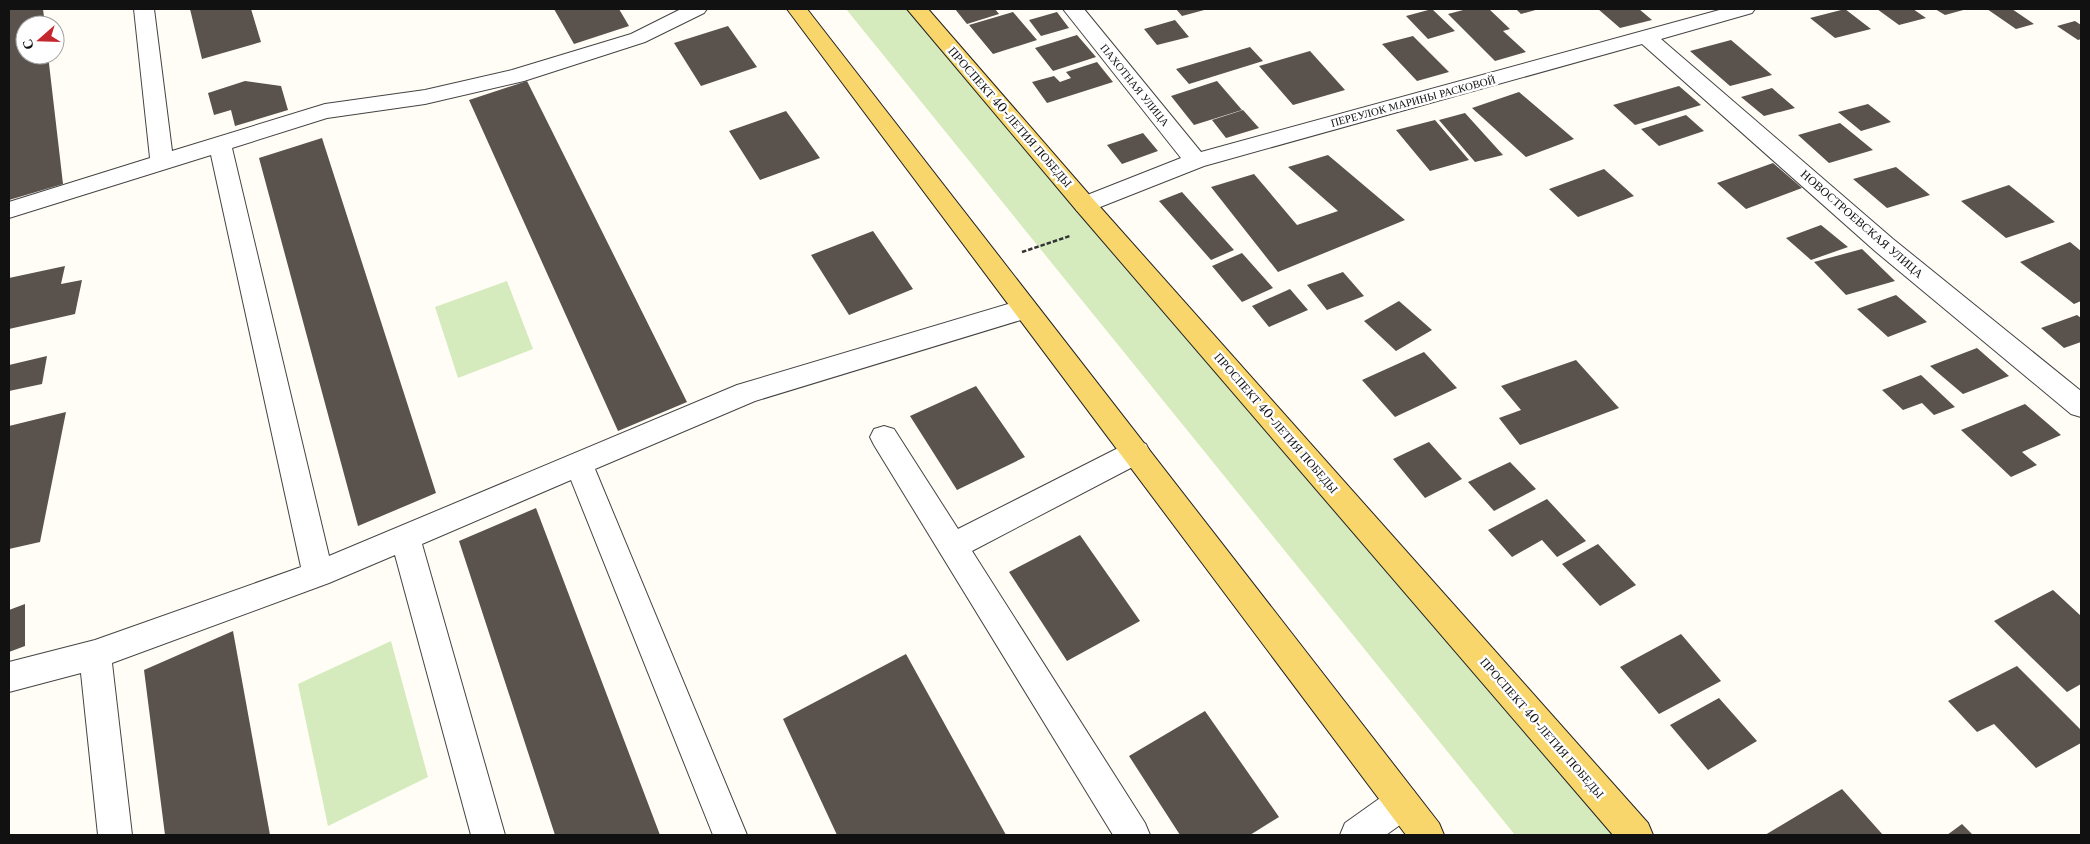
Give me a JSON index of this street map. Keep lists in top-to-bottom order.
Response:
{
  "streets": {
    "main road": ["ПРОСПЕКТ 40-ЛЕТИЯ ПОБЕДЫ"],
    "street": ["ПАХОТНАЯ УЛИЦА", "ПЕРЕУЛОК МАРИНЫ РАСКОВОЙ", "НОВОСТРОЕВСКАЯ УЛИЦА"]
  },
  "crossings": [
    ["ПАХОТНАЯ УЛИЦА", "ПЕРЕУЛОК МАРИНЫ РАСКОВОЙ"],
    ["ПЕРЕУЛОК МАРИНЫ РАСКОВОЙ", "ПРОСПЕКТ 40-ЛЕТИЯ ПОБЕДЫ"],
    ["ПЕРЕУЛОК МАРИНЫ РАСКОВОЙ", "НОВОСТРОЕВСКАЯ УЛИЦА"]
  ],
  "north": "left"
}
